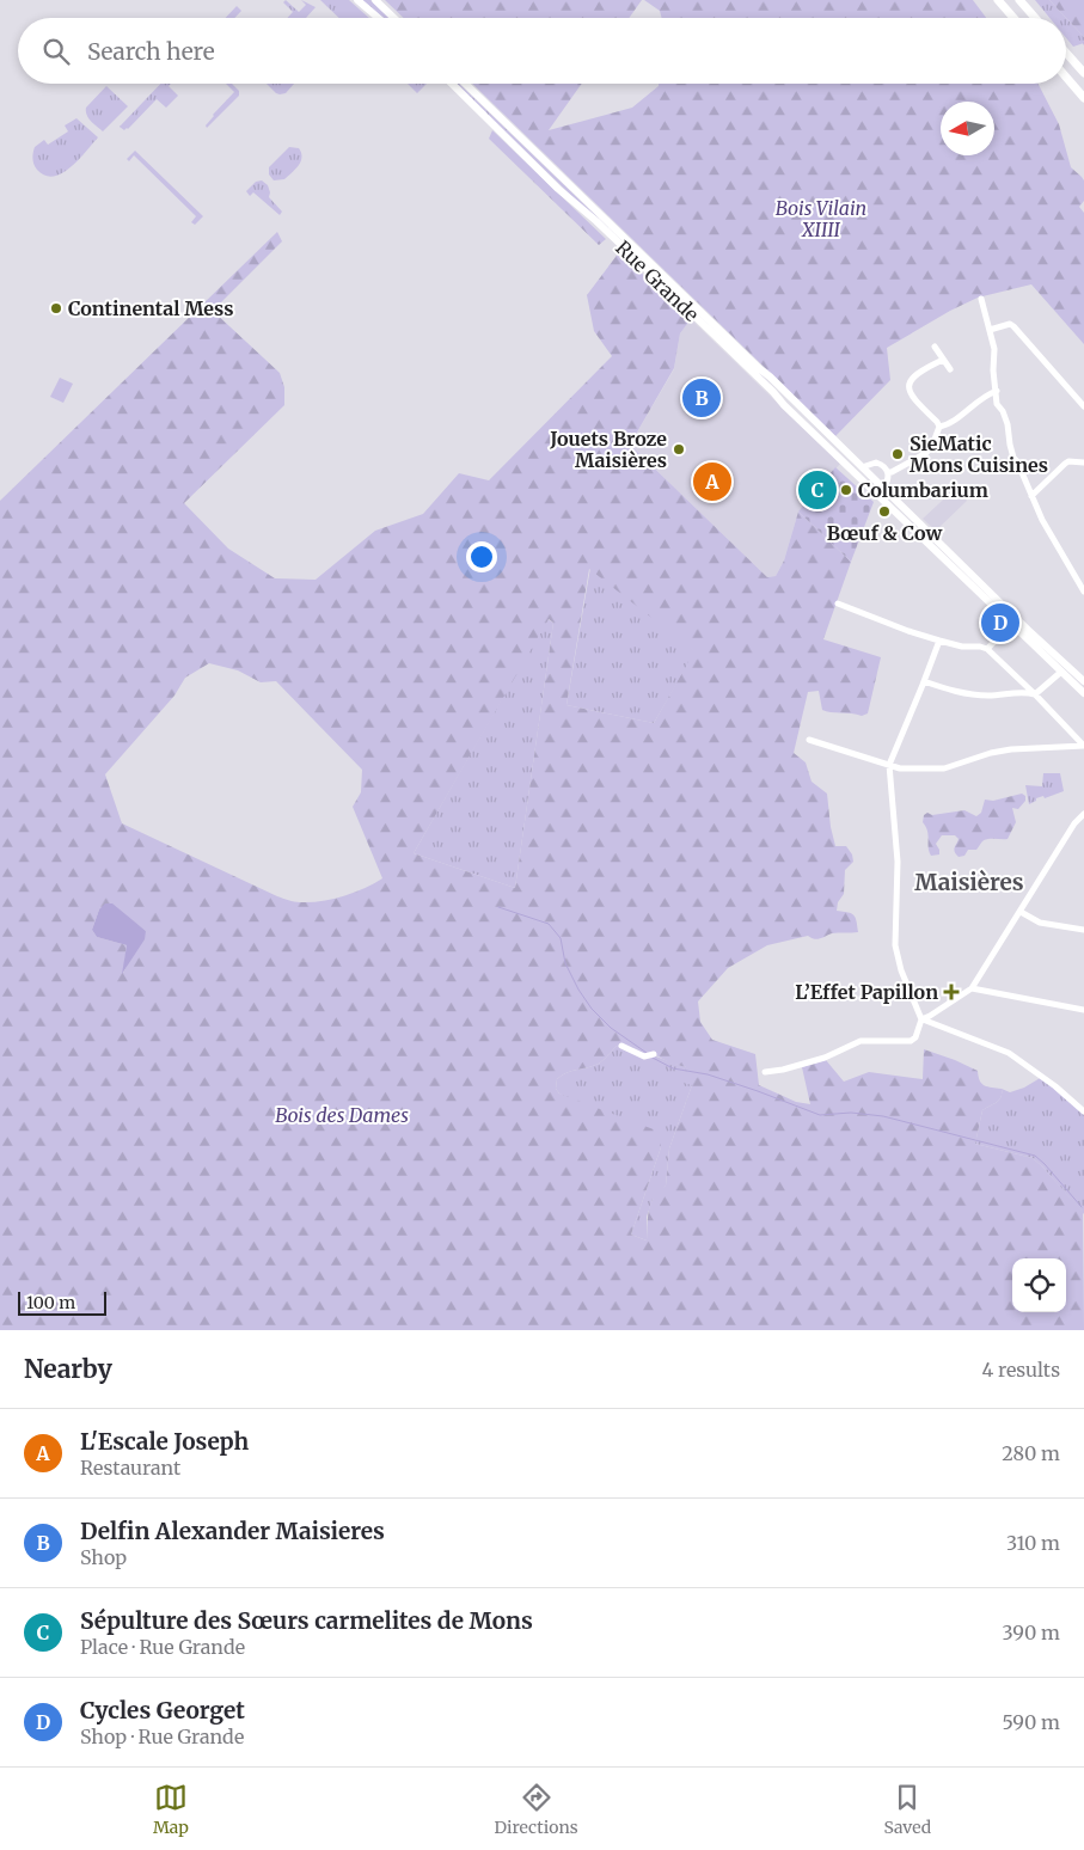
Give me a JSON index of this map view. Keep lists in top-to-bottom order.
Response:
{
  "streets": {
    "main road": ["Rue Grande"]
  },
  "districts": ["Maisières"],
  "parks": ["Bois Vilain XIIII", "Bois des Dames"],
  "places": {
    "other": [
      "Continental Mess",
      "Jouets Broze Maisières",
      "SieMatic Mons Cuisines",
      "Columbarium",
      "Bœuf & Cow"
    ],
    "health": ["L’Effet Papillon"]
  },
  "scale_bar": "100 m",
  "north": "left",
  "page": {
    "search": "Search here",
    "pins": [
      "B",
      "A",
      "C",
      "D"
    ],
    "scale": "100 m",
    "heading": ["Nearby", "4 results"],
    "list": [
      {
        "mark": "A",
        "name": "L'Escale Joseph",
        "note": "Restaurant",
        "value": "280 m"
      },
      {
        "mark": "B",
        "name": "Delfin Alexander Maisieres",
        "note": "Shop",
        "value": "310 m"
      },
      {
        "mark": "C",
        "name": "Sépulture des Sœurs carmelites de Mons",
        "note": "Place · Rue Grande",
        "value": "390 m"
      },
      {
        "mark": "D",
        "name": "Cycles Georget",
        "note": "Shop · Rue Grande",
        "value": "590 m"
      }
    ],
    "nav": ["Map", "Directions", "Saved"]
  }
}
